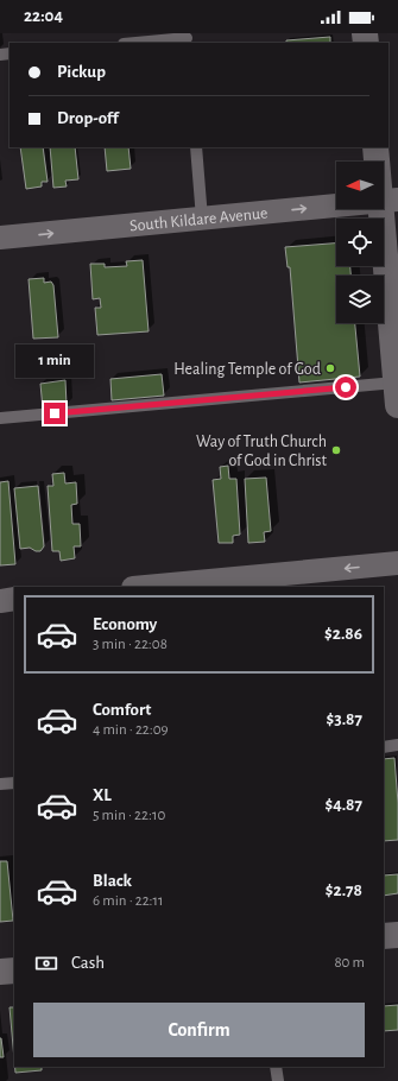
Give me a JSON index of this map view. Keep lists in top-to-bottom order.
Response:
{
  "streets": {
    "street": ["South Kildare Avenue"]
  },
  "one_way": ["South Kildare Avenue"],
  "places": ["Healing Temple of God", "Way of Truth Church of God in Christ"],
  "north": "left",
  "page": {
    "status": "22:04",
    "banner": ["Pickup", "Drop-off"],
    "bubble": "1 min",
    "list": [
      {
        "name": "Economy",
        "note": "3 min · 22:08",
        "value": "$2.86"
      },
      {
        "name": "Comfort",
        "note": "4 min · 22:09",
        "value": "$3.87"
      },
      {
        "name": "XL",
        "note": "5 min · 22:10",
        "value": "$4.87"
      },
      {
        "name": "Black",
        "note": "6 min · 22:11",
        "value": "$2.78"
      }
    ],
    "pay": ["Cash", "80 m"],
    "buttons": "Confirm"
  }
}
